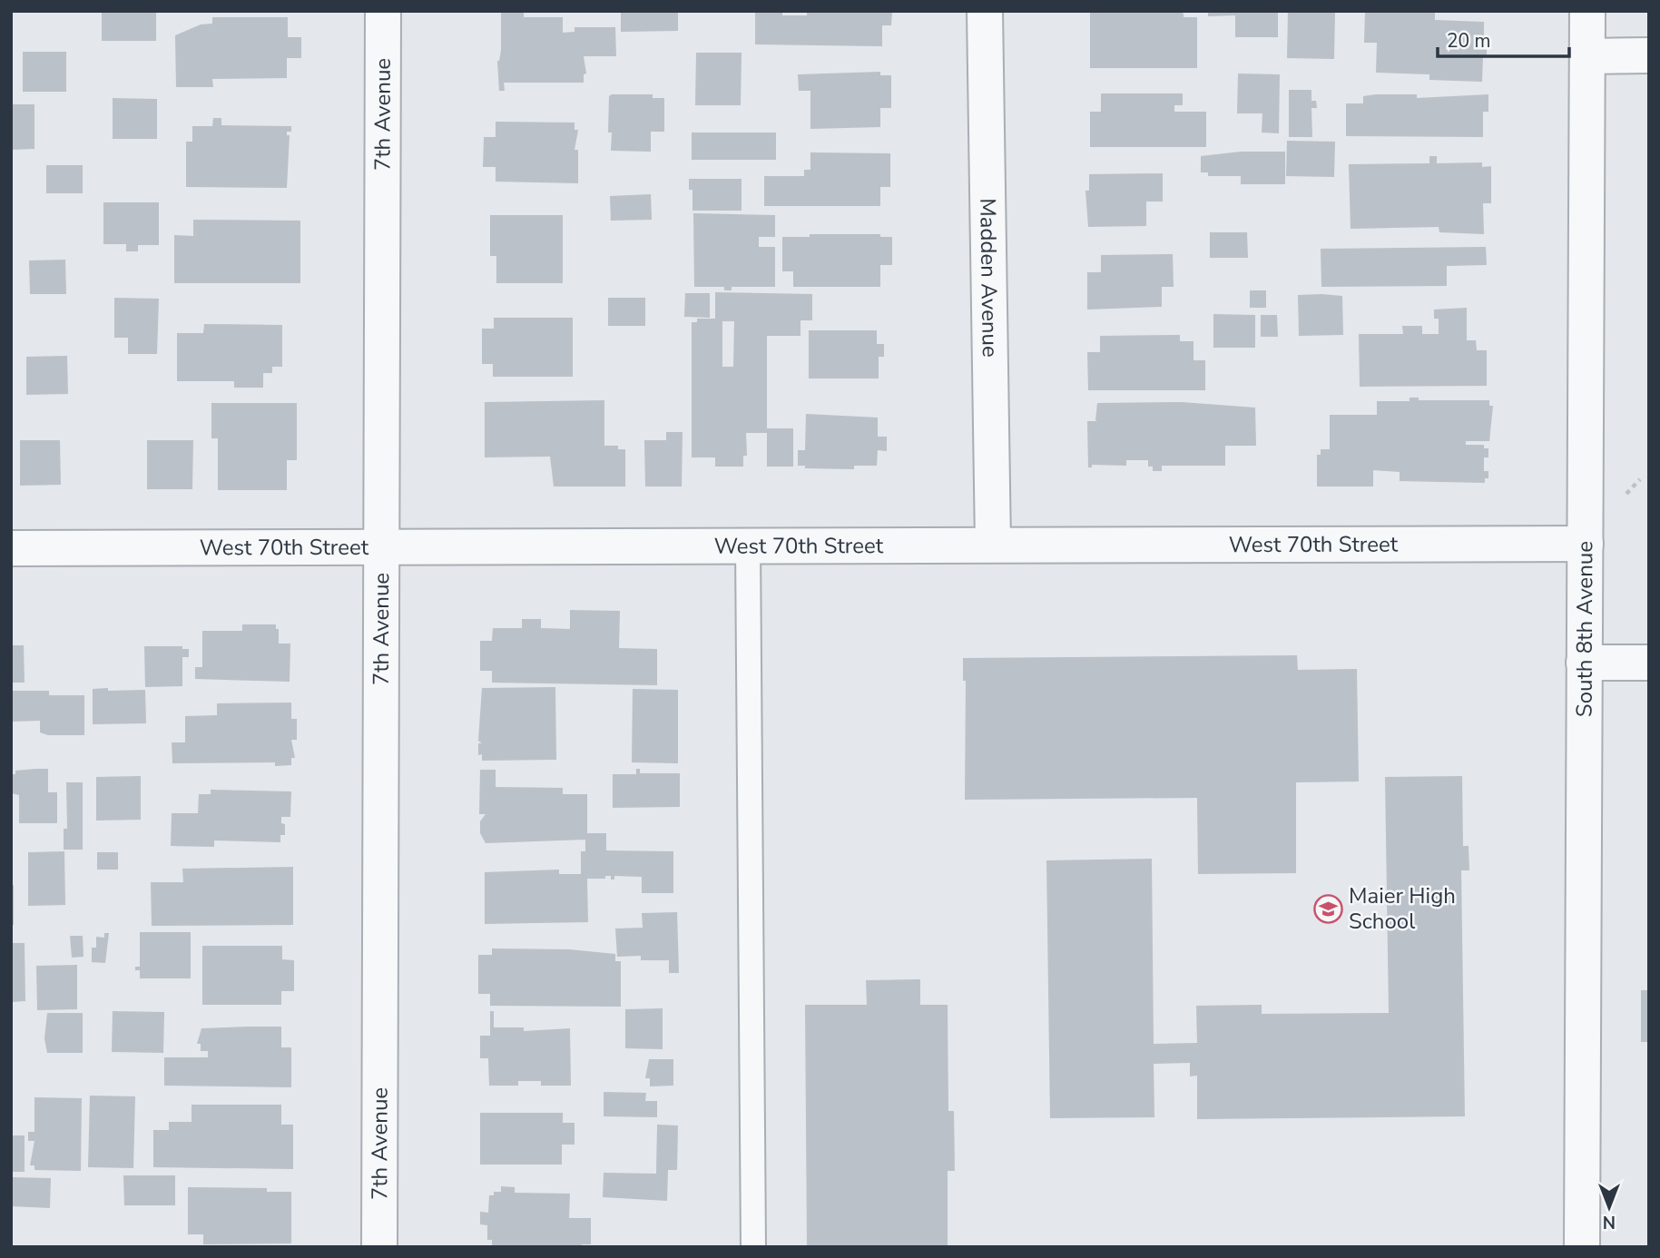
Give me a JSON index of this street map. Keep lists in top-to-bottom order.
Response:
{
  "streets": {
    "street": [
      "7th Avenue",
      "Madden Avenue",
      "West 70th Street",
      "South 8th Avenue"
    ]
  },
  "crossings": [
    ["7th Avenue", "West 70th Street"],
    ["Madden Avenue", "West 70th Street"],
    ["West 70th Street", "South 8th Avenue"]
  ],
  "places": {
    "school or university": ["Maier High School"]
  },
  "scale_bar": "20 m",
  "north": "bottom"
}
